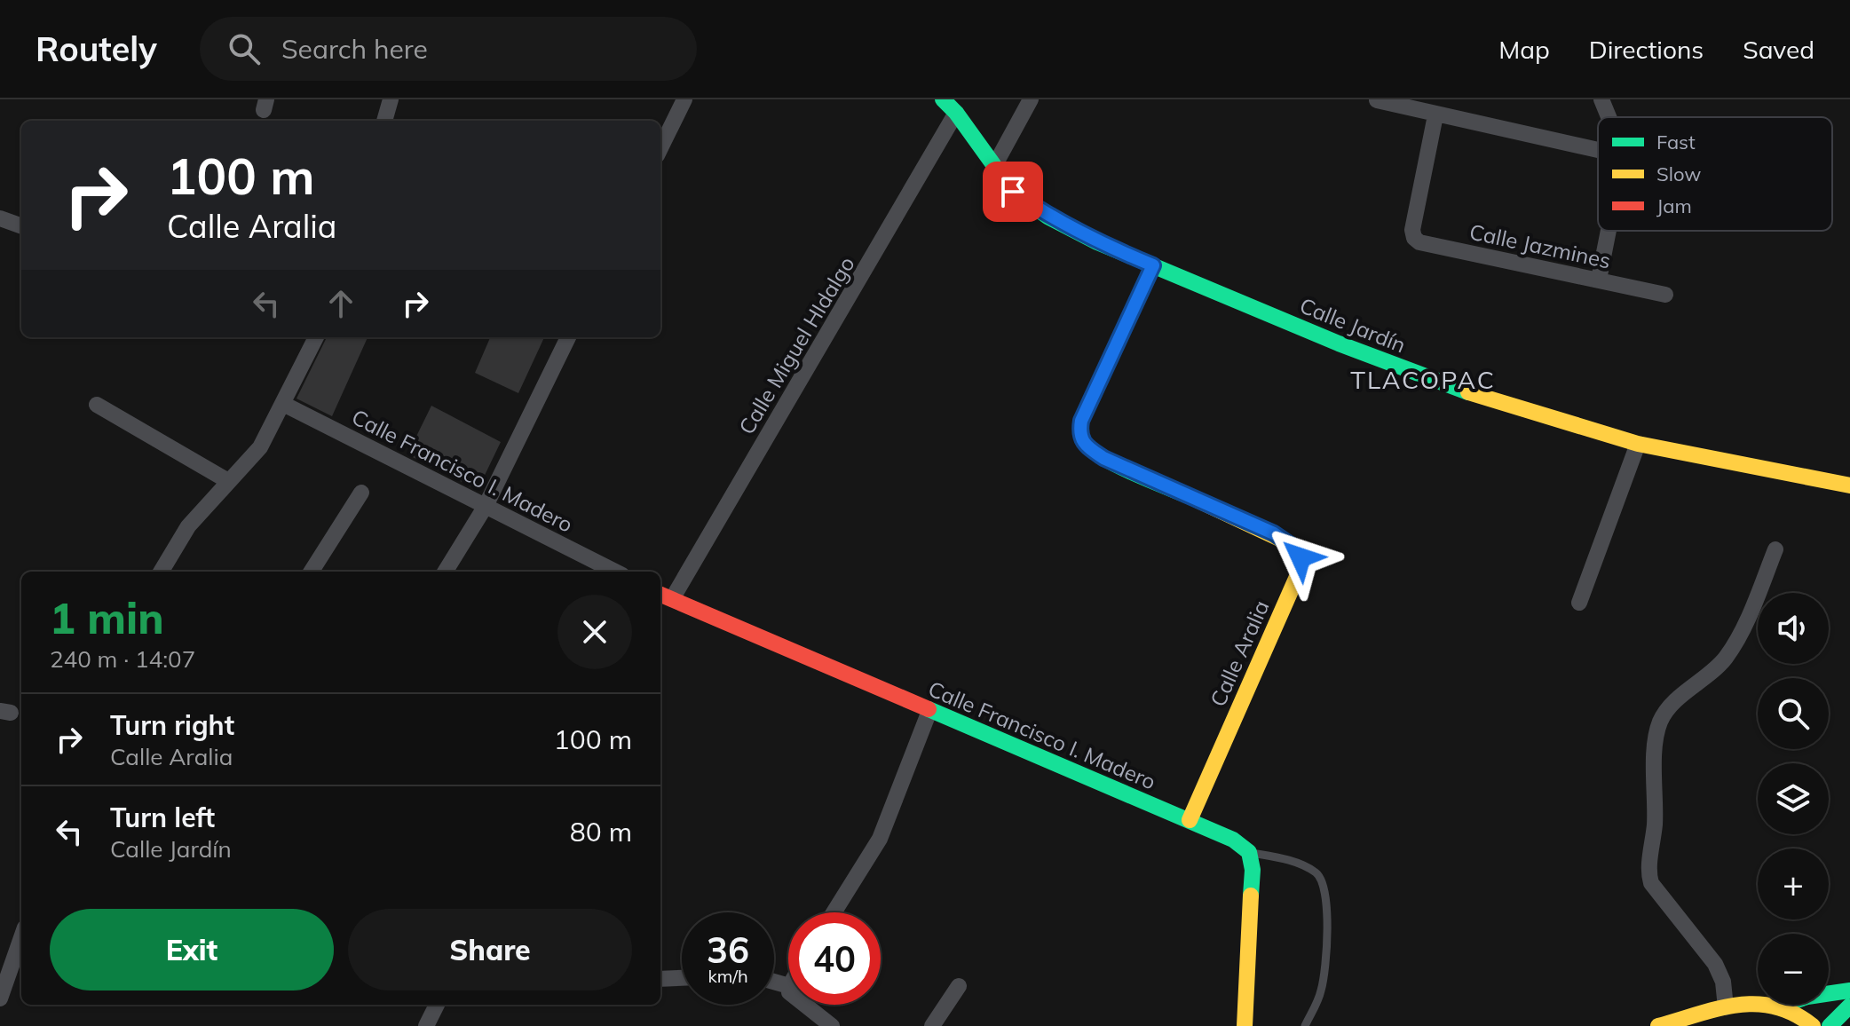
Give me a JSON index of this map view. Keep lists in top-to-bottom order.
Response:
{
  "streets": {
    "main road": ["Calle Jardín", "Calle Francisco I. Madero", "Calle Aralia"],
    "street": ["Calle Jazmines", "Calle Miguel HIdalgo"]
  },
  "crossings": [
    ["Calle Jardín", "Calle Miguel HIdalgo"],
    ["Calle Jardín", "Calle Aralia"],
    ["Calle Miguel HIdalgo", "Calle Francisco I. Madero"],
    ["Calle Francisco I. Madero", "Calle Aralia"]
  ],
  "districts": ["TLACOPAC"],
  "legend": ["Fast", "Slow", "Jam"],
  "page": {
    "header": "Routely",
    "search": "Search here",
    "nav": ["Map", "Directions", "Saved"],
    "turn": ["100 m", "Calle Aralia"],
    "heading": ["1 min", "240 m · 14:07"],
    "map_buttons": ["+", "−"],
    "list": [
      {
        "name": "Turn right",
        "note": "Calle Aralia",
        "value": "100 m"
      },
      {
        "name": "Turn left",
        "note": "Calle Jardín",
        "value": "80 m"
      }
    ],
    "buttons": ["Exit", "Share"],
    "speed": "36 km/h",
    "limit": "40"
  }
}
